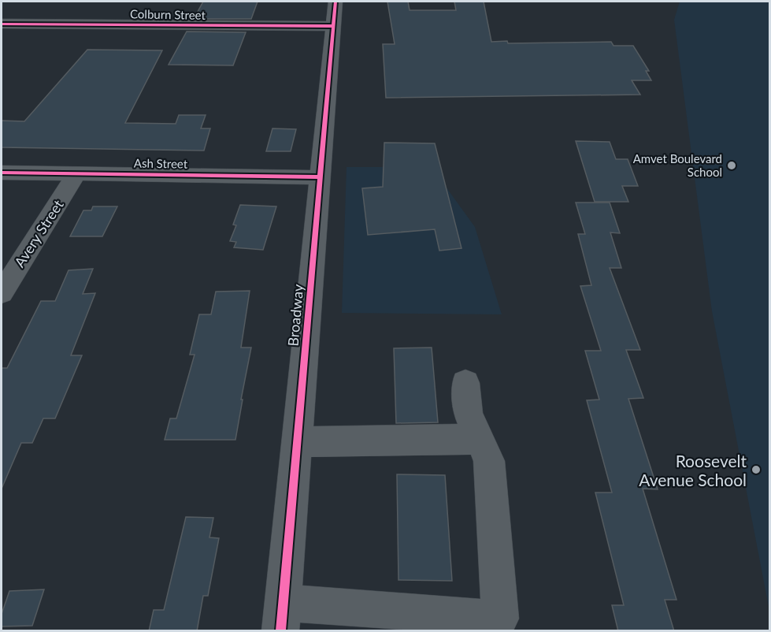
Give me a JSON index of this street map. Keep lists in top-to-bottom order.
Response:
{
  "streets": {
    "street": [
      "Colburn Street",
      "Ash Street",
      "Avery Street",
      "Broadway"
    ]
  },
  "crossings": [
    ["Colburn Street", "Broadway"],
    ["Ash Street", "Avery Street"],
    ["Ash Street", "Broadway"]
  ],
  "places": ["Amvet Boulevard School", "Roosevelt Avenue School"]
}
